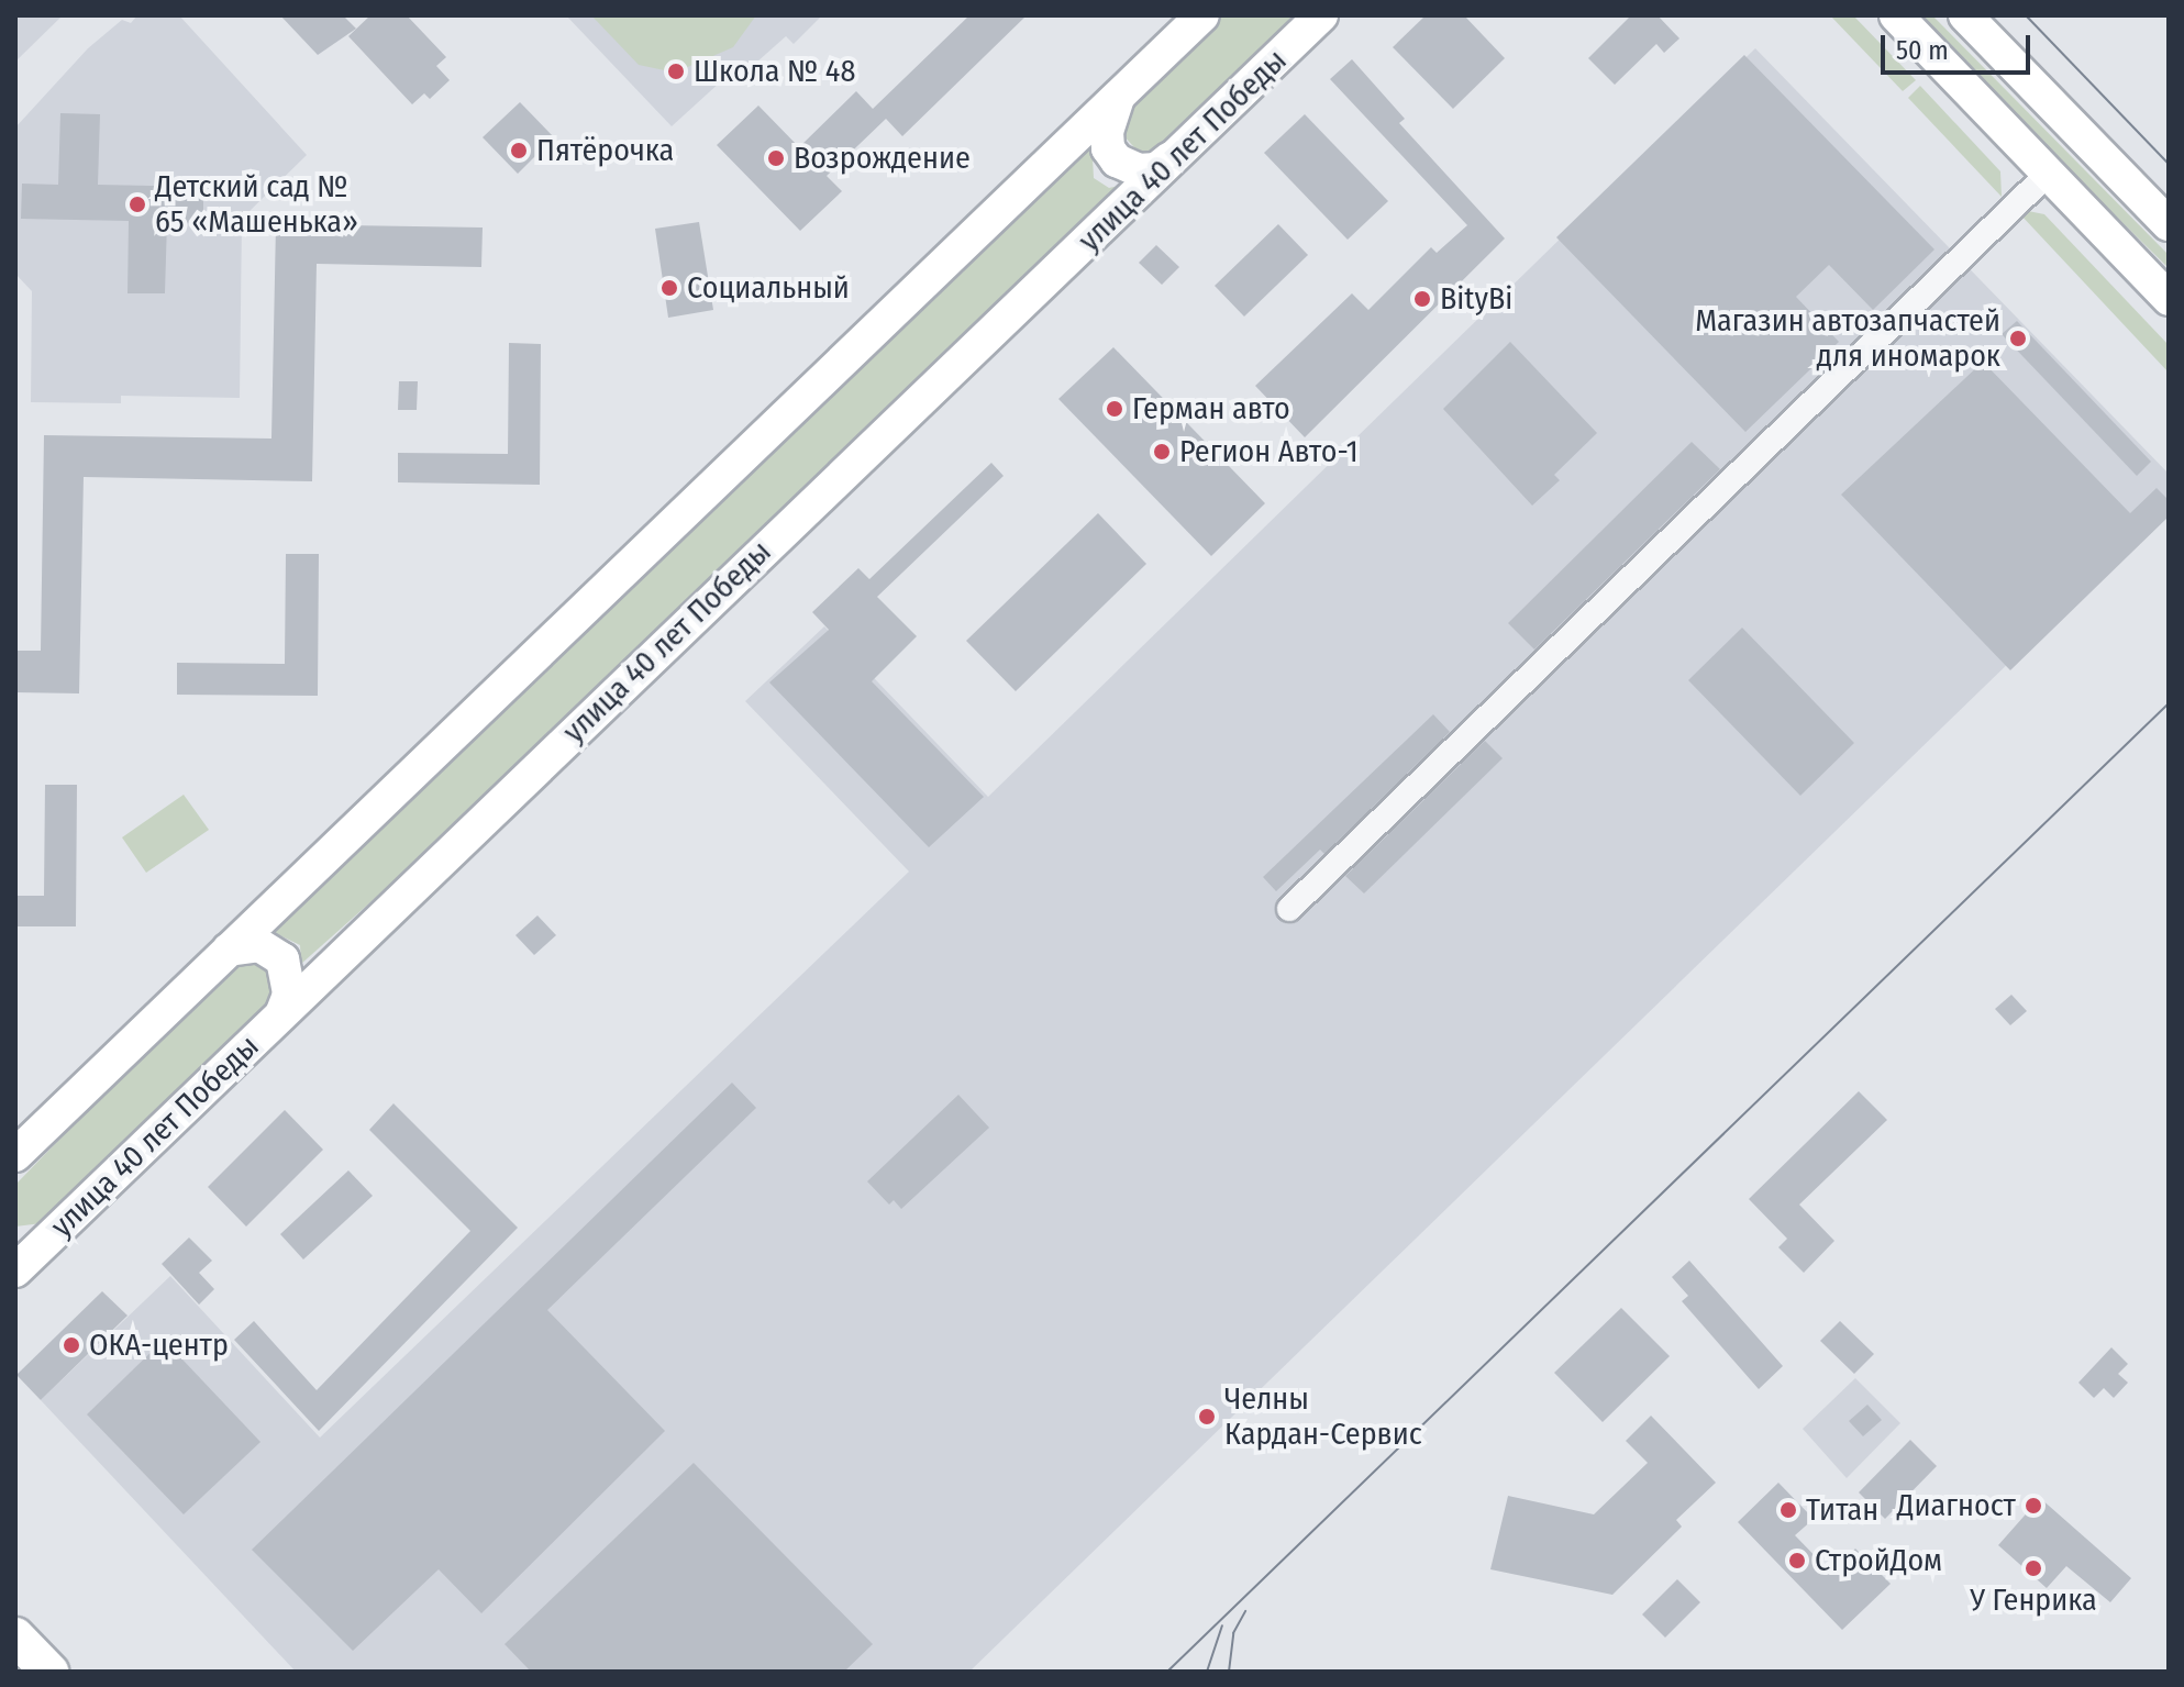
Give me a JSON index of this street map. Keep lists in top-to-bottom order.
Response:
{
  "streets": {
    "street": ["улица 40 лет Победы"]
  },
  "places": [
    "Школа № 48",
    "Пятёрочка",
    "Возрождение",
    "Детский сад № 65 «Машенька»",
    "Социальный",
    "BityBi",
    "Магазин автозапчастей для иномарок",
    "Герман авто",
    "Регион Авто-1",
    "ОКА-центр",
    "Челны Кардан-Сервис",
    "Диагност",
    "Титан",
    "СтройДом",
    "У Генрика"
  ],
  "scale_bar": "50 m"
}
